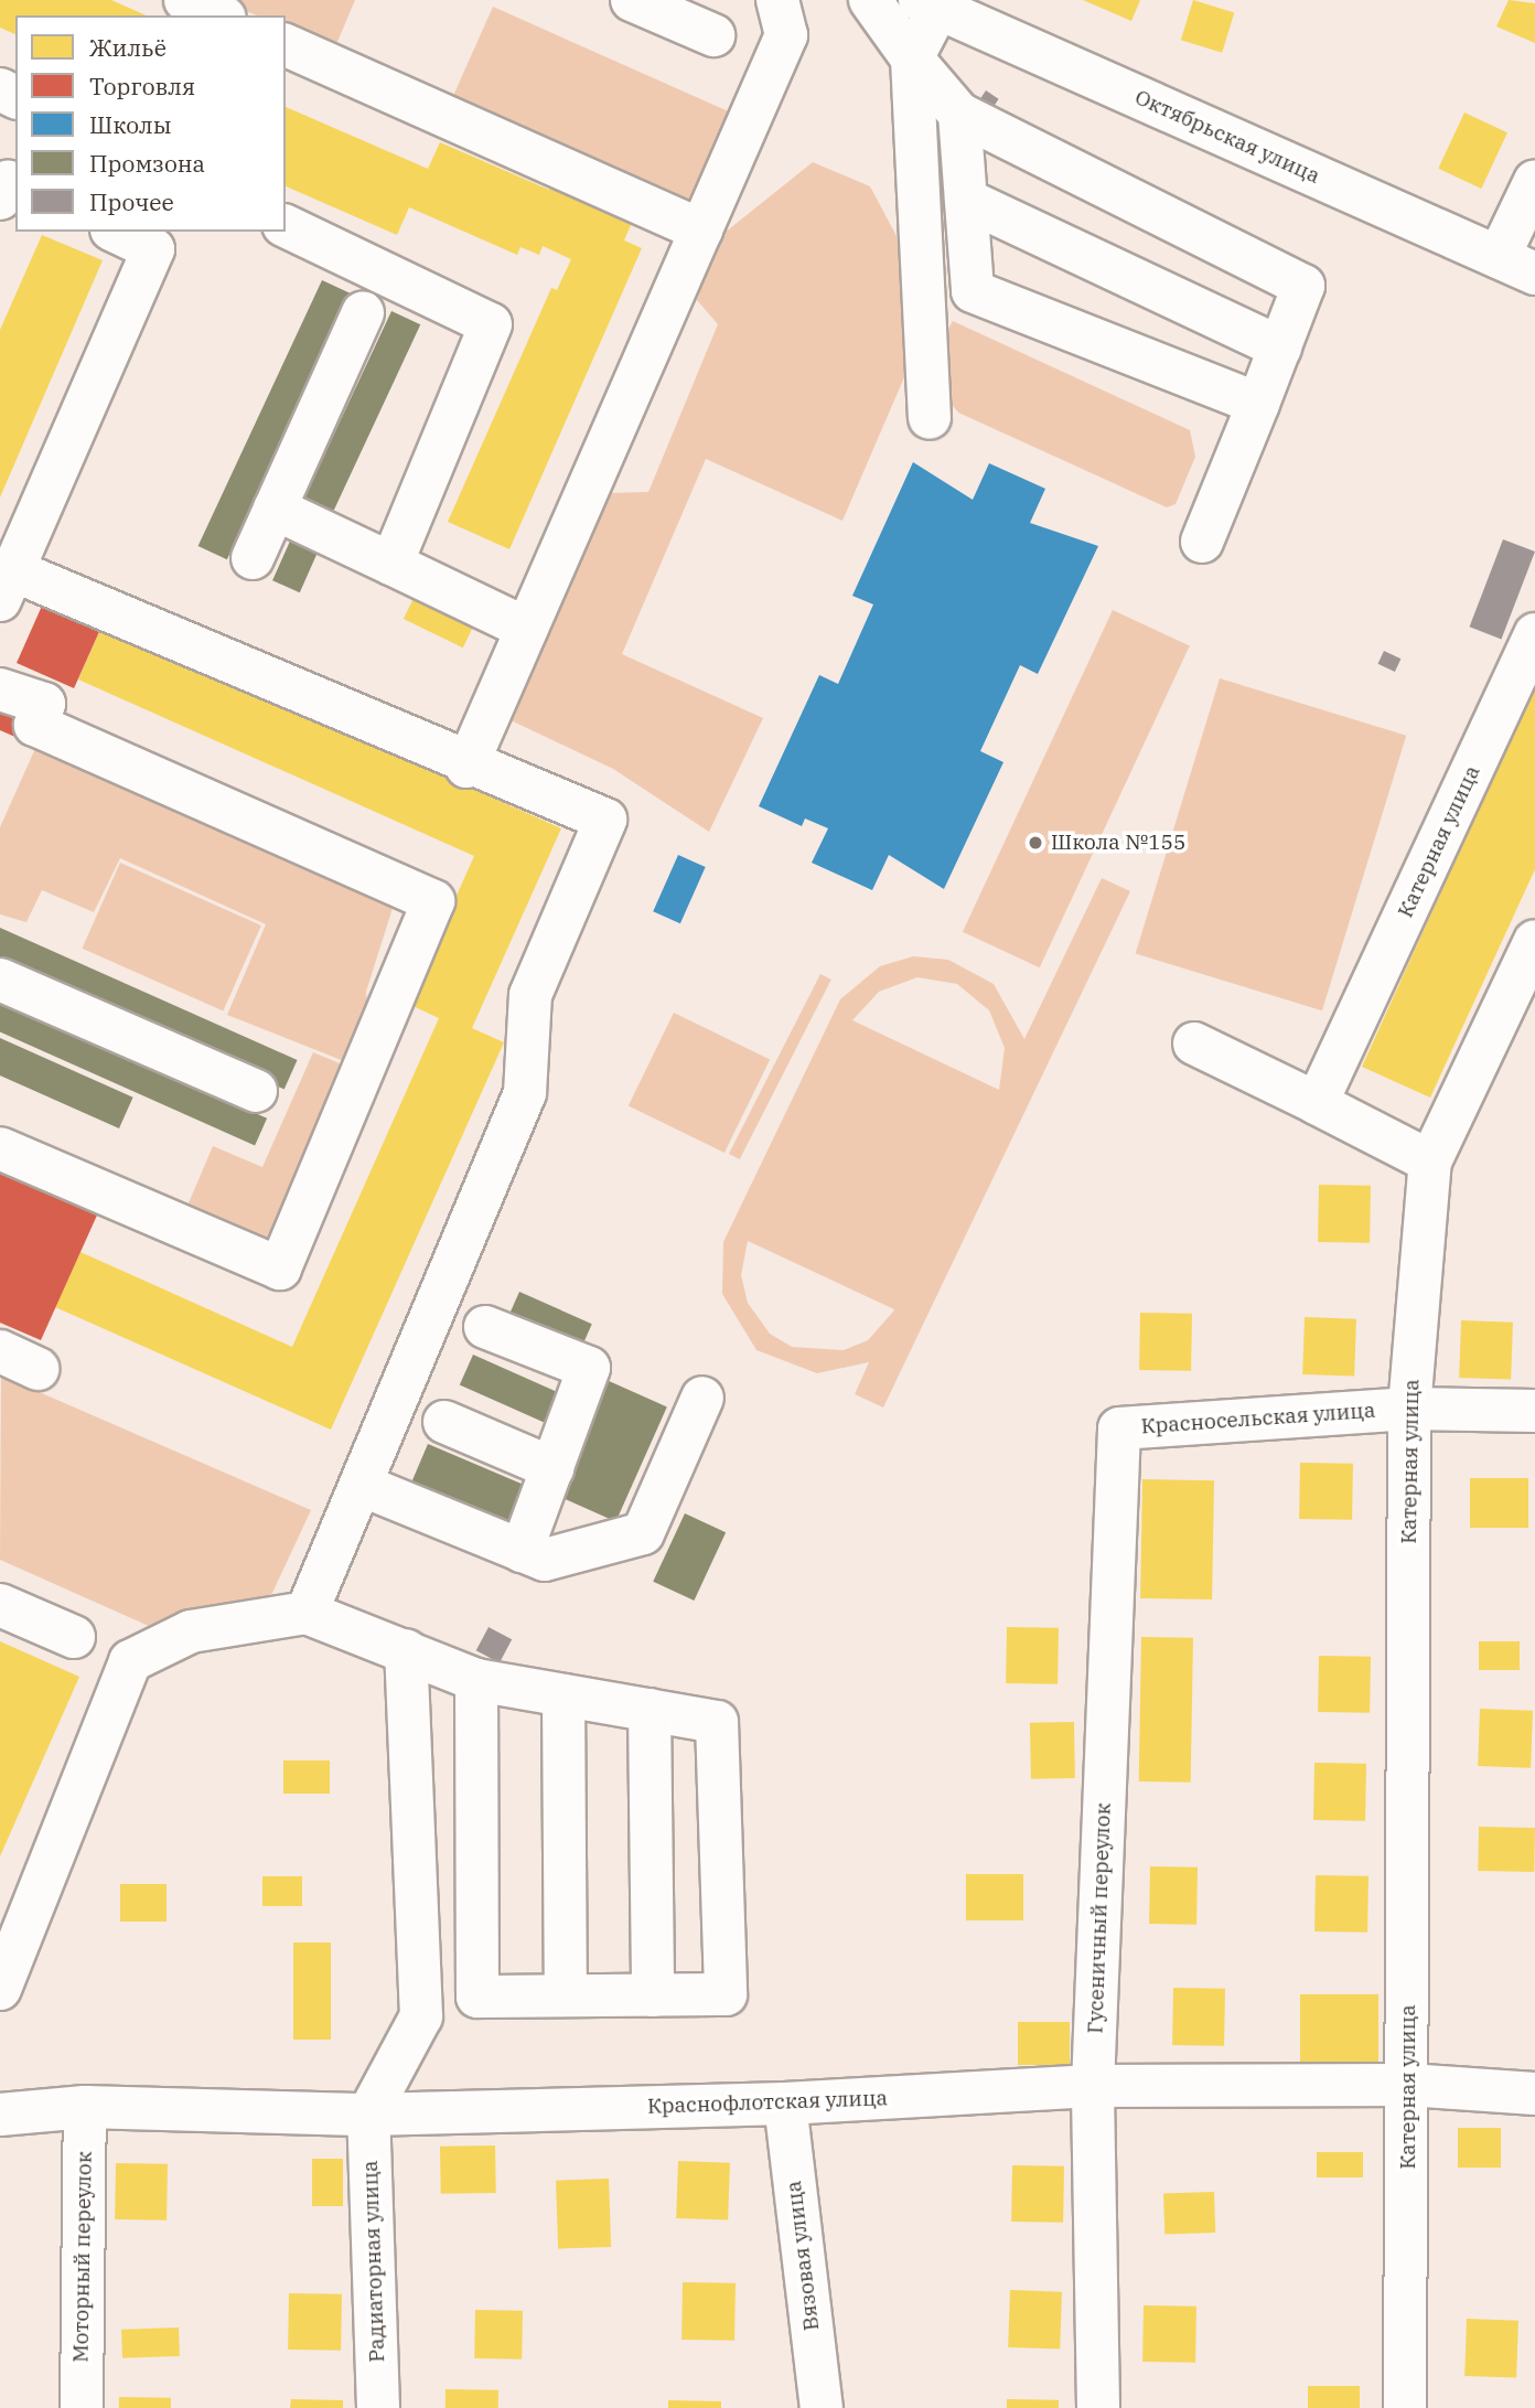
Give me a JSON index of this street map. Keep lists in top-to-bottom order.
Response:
{
  "streets": {
    "street": [
      "Октябрьская улица",
      "Катерная улица",
      "Красносельская улица",
      "Гусеничный переулок",
      "Краснофлотская улица",
      "Вязовая улица",
      "Моторный переулок",
      "Радиаторная улица"
    ]
  },
  "crossings": [
    ["Катерная улица", "Красносельская улица"],
    ["Катерная улица", "Краснофлотская улица"],
    ["Красносельская улица", "Гусеничный переулок"],
    ["Гусеничный переулок", "Краснофлотская улица"],
    ["Краснофлотская улица", "Вязовая улица"],
    ["Краснофлотская улица", "Моторный переулок"],
    ["Краснофлотская улица", "Радиаторная улица"]
  ],
  "places": ["Школа №155"],
  "legend": [
    "Жильё",
    "Торговля",
    "Школы",
    "Промзона",
    "Прочее"
  ]
}
